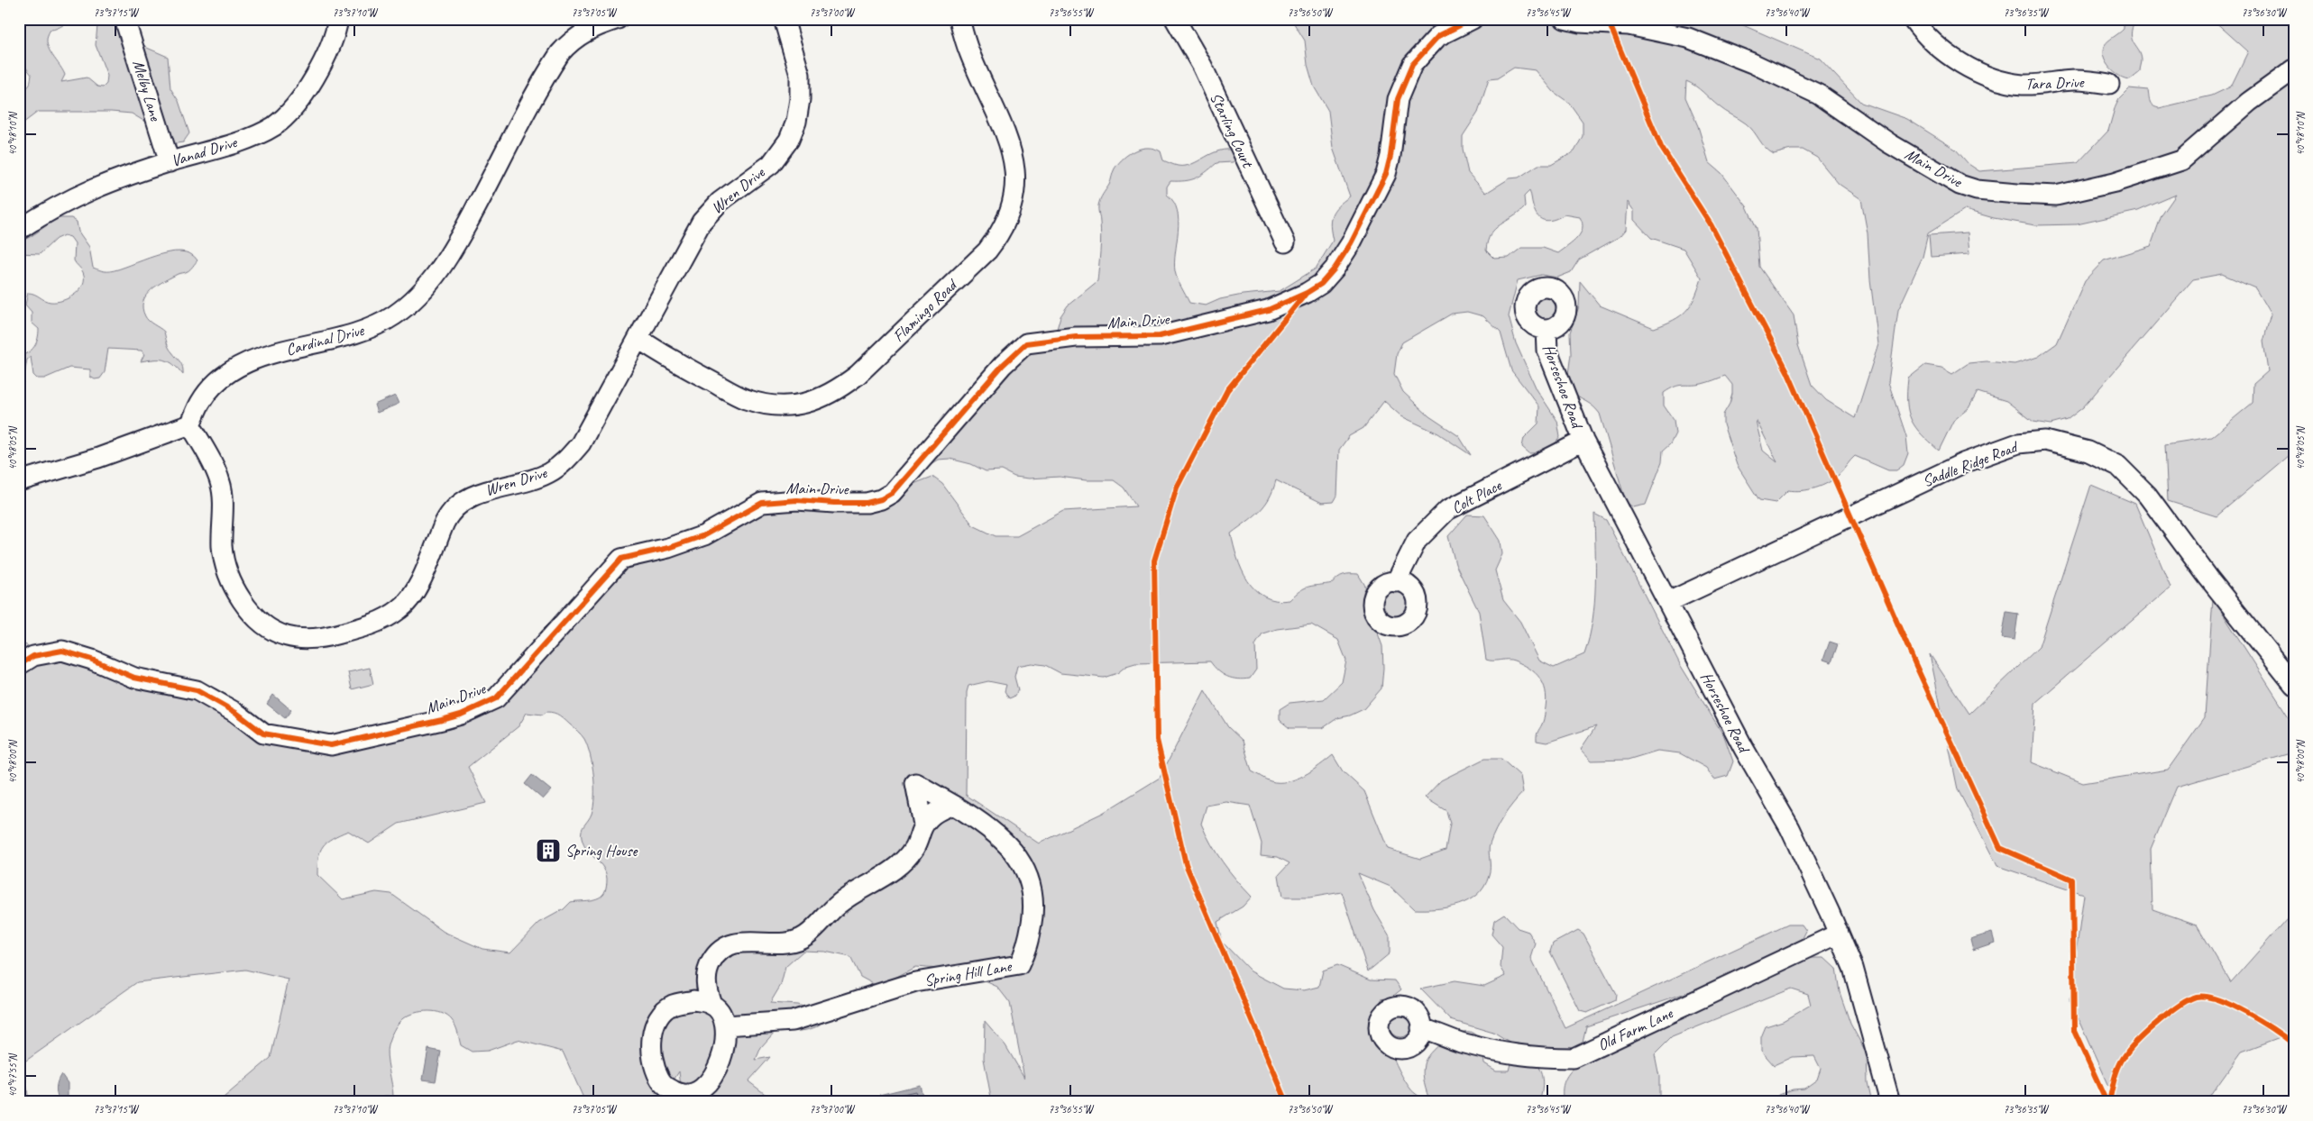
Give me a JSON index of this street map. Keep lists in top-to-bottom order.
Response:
{
  "streets": {
    "street": [
      "Tara Drive",
      "Melby Lane",
      "Starling Court",
      "Vanad Drive",
      "Main Drive",
      "Wren Drive",
      "Flamingo Road",
      "Cardinal Drive",
      "Horseshoe Road",
      "Saddle Ridge Road",
      "Colt Place",
      "Spring Hill Lane",
      "Old Farm Lane"
    ]
  },
  "crossings": [
    ["Melby Lane", "Vanad Drive"],
    ["Wren Drive", "Flamingo Road"],
    ["Wren Drive", "Cardinal Drive"],
    ["Horseshoe Road", "Saddle Ridge Road"],
    ["Horseshoe Road", "Colt Place"],
    ["Horseshoe Road", "Old Farm Lane"]
  ],
  "places": {
    "building": ["Spring House"]
  },
  "coordinates": [
    "73°37'15\"W",
    "73°37'10\"W",
    "73°37'05\"W",
    "73°37'00\"W",
    "73°36'55\"W",
    "73°36'50\"W",
    "73°36'45\"W",
    "73°36'40\"W",
    "73°36'35\"W",
    "73°36'30\"W",
    "40°48'10\"N",
    "40°48'05\"N",
    "40°48'00\"N",
    "40°47'55\"N"
  ]
}
